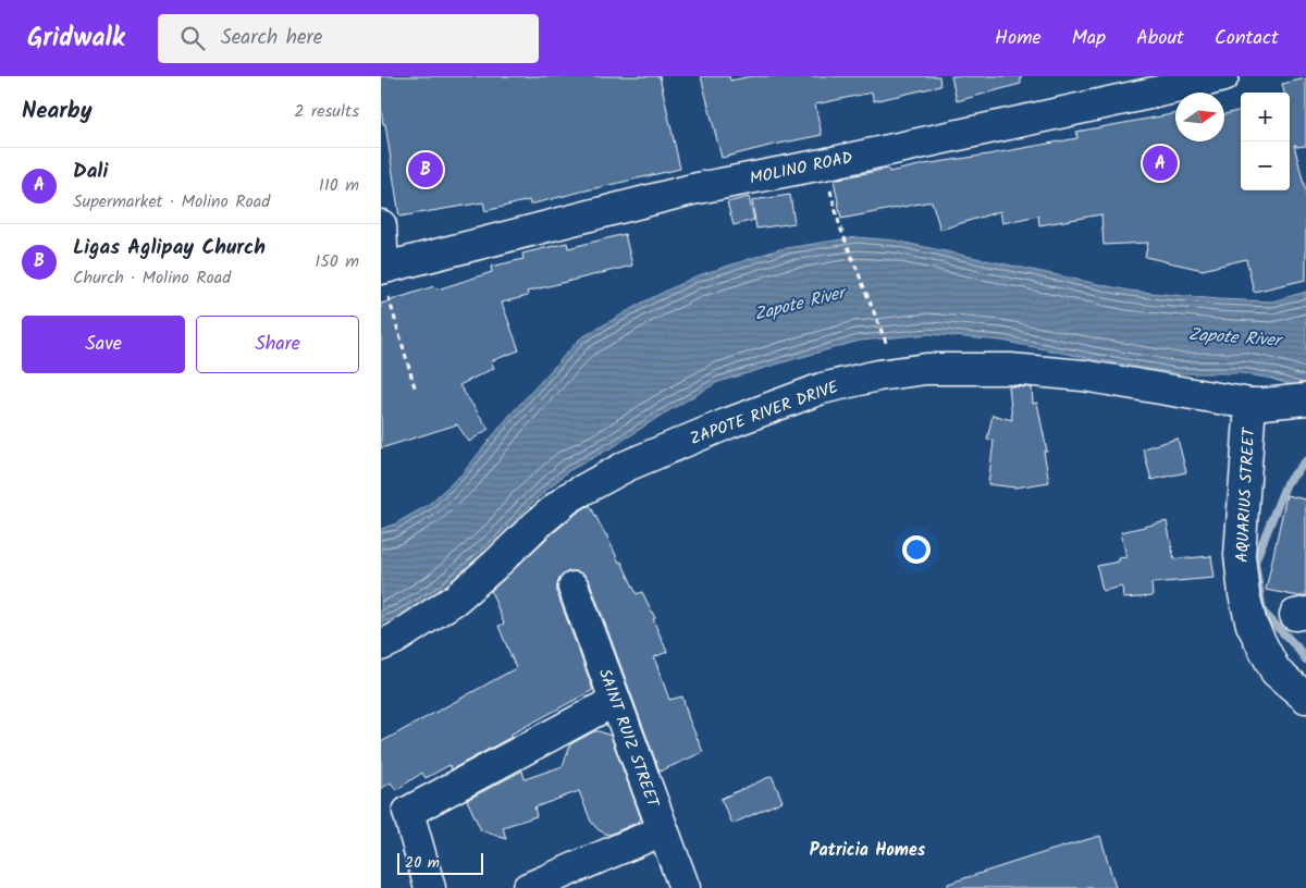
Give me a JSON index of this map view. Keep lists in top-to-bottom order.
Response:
{
  "streets": {
    "main road": [
      "MOLINO ROAD",
      "ZAPOTE RIVER DRIVE",
      "AQUARIUS STREET",
      "SAINT RUIZ STREET"
    ]
  },
  "crossings": [
    ["ZAPOTE RIVER DRIVE", "AQUARIUS STREET"]
  ],
  "districts": ["Patricia Homes"],
  "water": ["Zapote River"],
  "scale_bar": "20 m",
  "north": "right",
  "page": {
    "header": "Gridwalk",
    "search": "Search here",
    "nav": [
      "Home",
      "Map",
      "About",
      "Contact"
    ],
    "heading": ["Nearby", "2 results"],
    "map_buttons": ["+", "−"],
    "pins": ["A", "B"],
    "list": [
      {
        "mark": "A",
        "name": "Dali",
        "note": "Supermarket · Molino Road",
        "value": "110 m"
      },
      {
        "mark": "B",
        "name": "Ligas Aglipay Church",
        "note": "Church · Molino Road",
        "value": "150 m"
      }
    ],
    "buttons": ["Save", "Share"],
    "scale": "20 m"
  }
}
